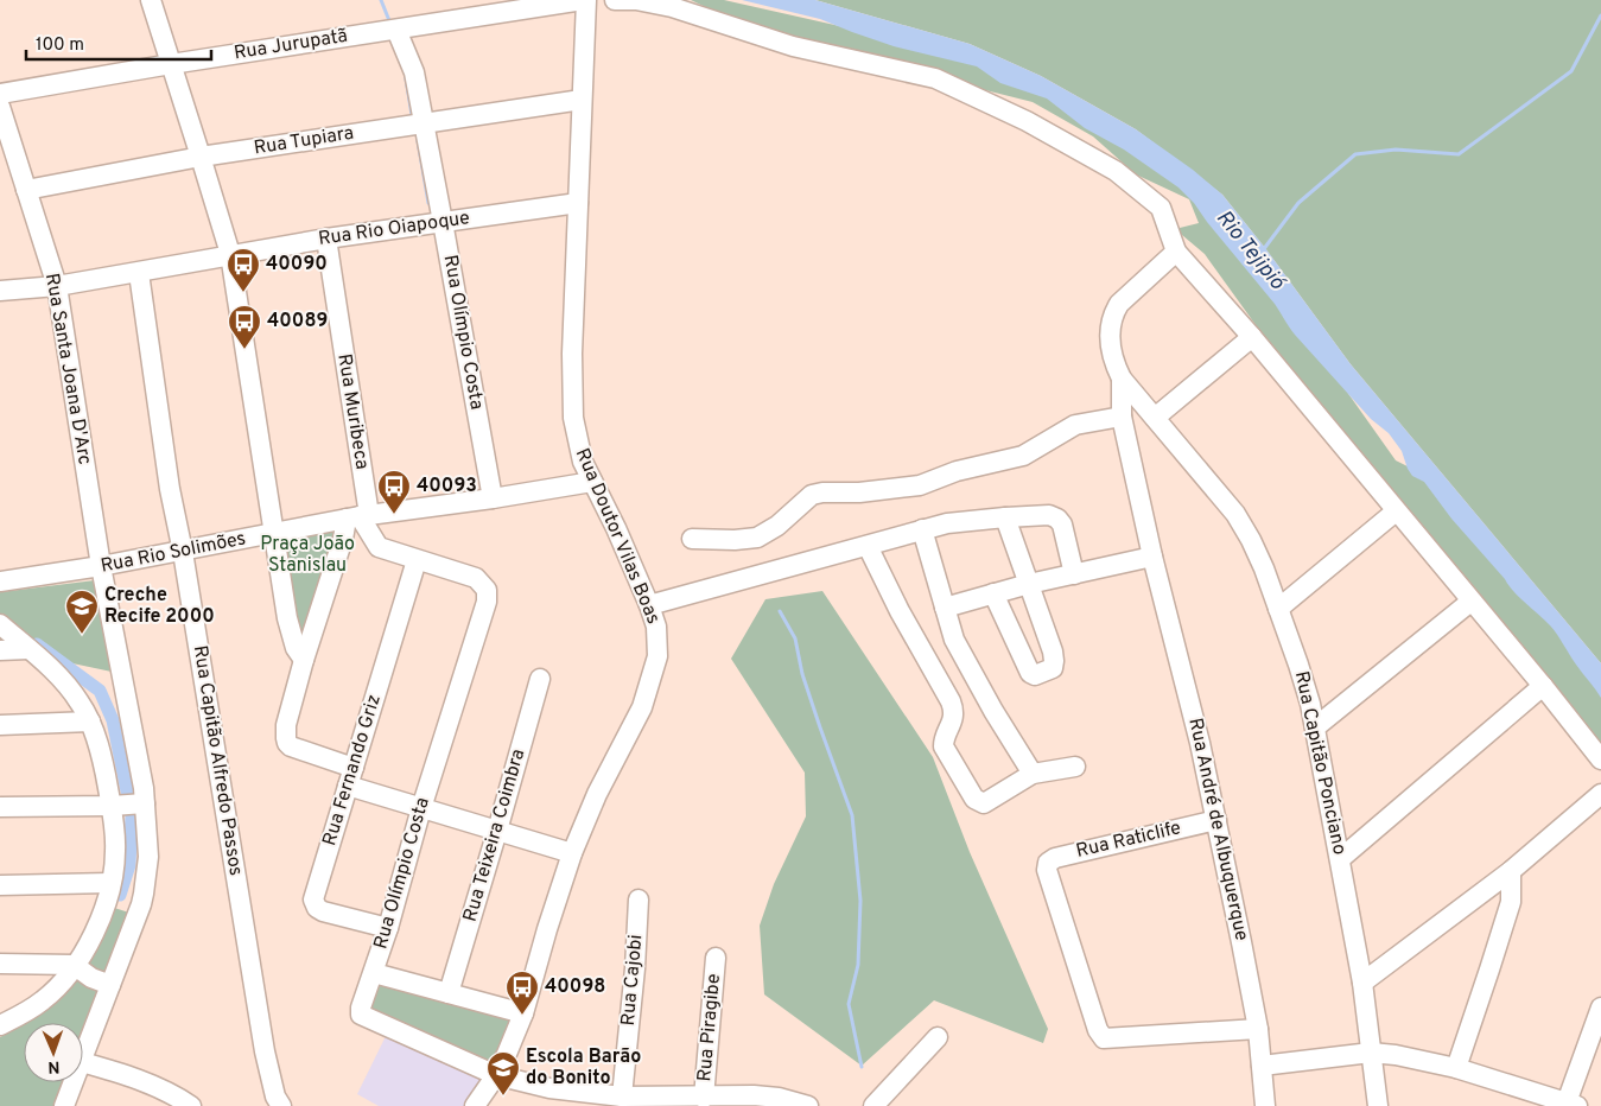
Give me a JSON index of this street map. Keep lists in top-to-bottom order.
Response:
{
  "streets": {
    "street": [
      "Rua Jurupatã",
      "Rua Tupiara",
      "Rua Rio Oiapoque",
      "Rua Olímpio Costa",
      "Rua Santa Joana D'Arc",
      "Rua Muribeca",
      "Rua Doutor Vilas Boas",
      "Rua Rio Solimões",
      "Rua Capitão Alfredo Passos",
      "Rua Capitão Ponciano",
      "Rua Fernando Griz",
      "Rua André de Albuquerque",
      "Rua Teixeira Coimbra",
      "Rua Raticlife",
      "Rua Cajobi",
      "Rua Piragibe"
    ]
  },
  "crossings": [
    ["Rua Jurupatã", "Rua Olímpio Costa"],
    ["Rua Jurupatã", "Rua Doutor Vilas Boas"],
    ["Rua Tupiara", "Rua Olímpio Costa"],
    ["Rua Tupiara", "Rua Santa Joana D'Arc"],
    ["Rua Tupiara", "Rua Doutor Vilas Boas"],
    ["Rua Rio Oiapoque", "Rua Olímpio Costa"],
    ["Rua Rio Oiapoque", "Rua Santa Joana D'Arc"],
    ["Rua Rio Oiapoque", "Rua Muribeca"],
    ["Rua Rio Oiapoque", "Rua Doutor Vilas Boas"],
    ["Rua Rio Oiapoque", "Rua Capitão Alfredo Passos"],
    ["Rua Olímpio Costa", "Rua Doutor Vilas Boas"],
    ["Rua Olímpio Costa", "Rua Rio Solimões"],
    ["Rua Olímpio Costa", "Rua Fernando Griz"],
    ["Rua Santa Joana D'Arc", "Rua Rio Solimões"],
    ["Rua Muribeca", "Rua Rio Solimões"],
    ["Rua Doutor Vilas Boas", "Rua Rio Solimões"],
    ["Rua Rio Solimões", "Rua Capitão Alfredo Passos"],
    ["Rua Capitão Ponciano", "Rua André de Albuquerque"],
    ["Rua André de Albuquerque", "Rua Raticlife"]
  ],
  "water": ["Rio Tejipió"],
  "parks": ["Praça João Stanislau"],
  "places": {
    "bus stop": [
      "40090",
      "40089",
      "40093",
      "40098"
    ],
    "school or university": ["Creche Recife 2000", "Escola Barão do Bonito"]
  },
  "scale_bar": "100 m",
  "north": "bottom"
}
